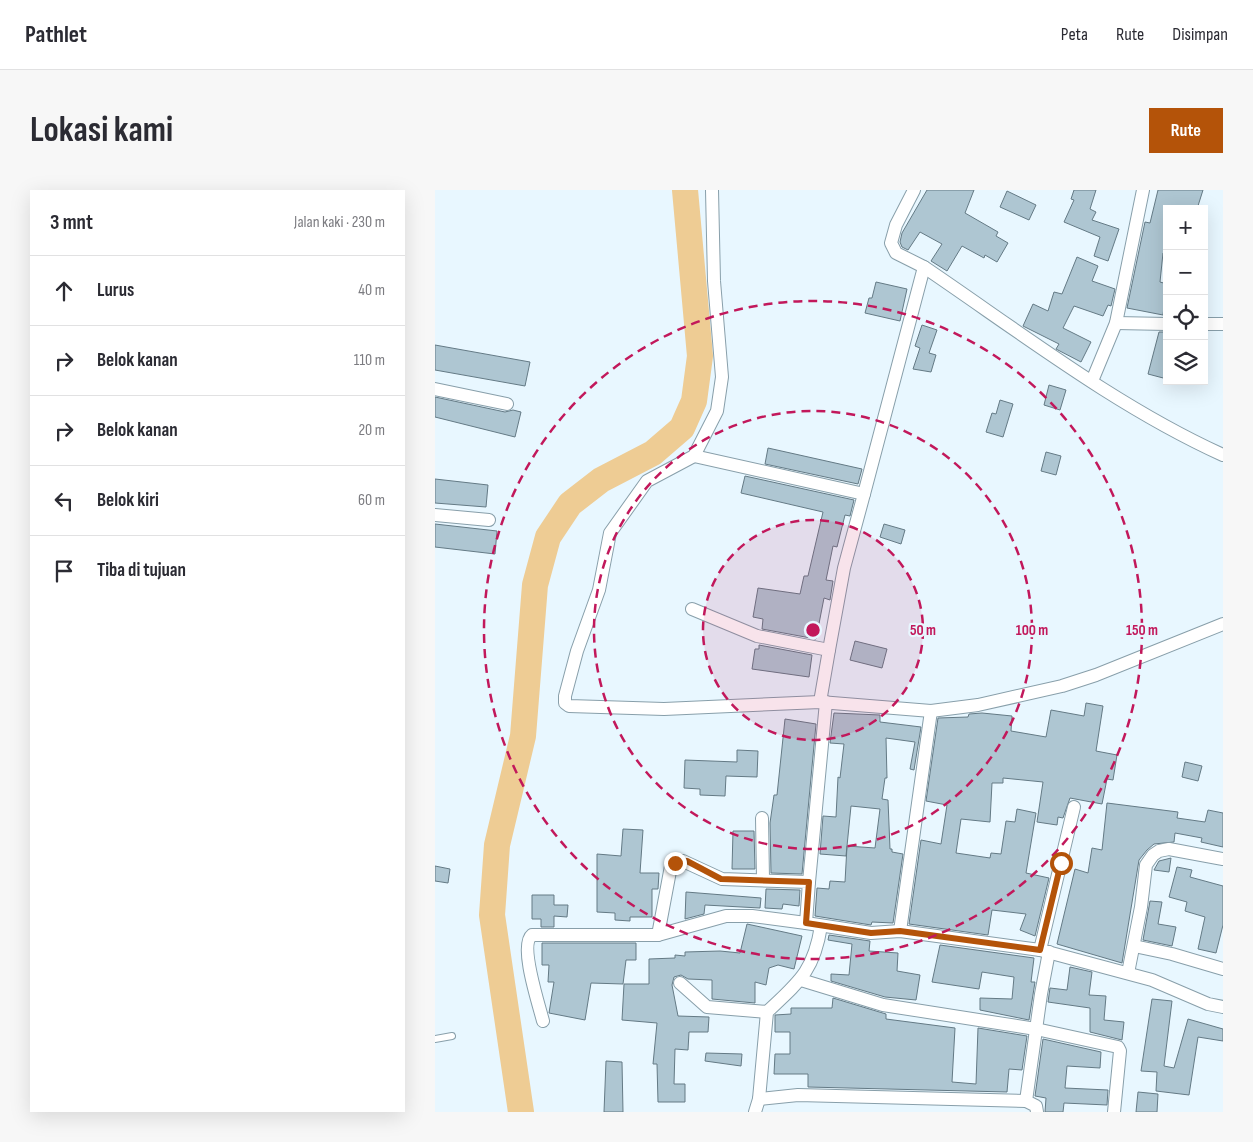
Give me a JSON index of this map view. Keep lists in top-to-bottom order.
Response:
{
  "page": {
    "header": "Pathlet",
    "nav": ["Peta", "Rute", "Disimpan"],
    "buttons": "Rute",
    "title": "Lokasi kami",
    "heading": ["3 mnt", "Jalan kaki · 230 m"],
    "map_buttons": ["+", "−"],
    "list": [
      ["Lurus", "40 m"],
      ["Belok kanan", "110 m"],
      ["Belok kanan", "20 m"],
      ["Belok kiri", "60 m"],
      "Tiba di tujuan"
    ]
  },
  "rings": ["50 m", "100 m", "150 m"]
}
